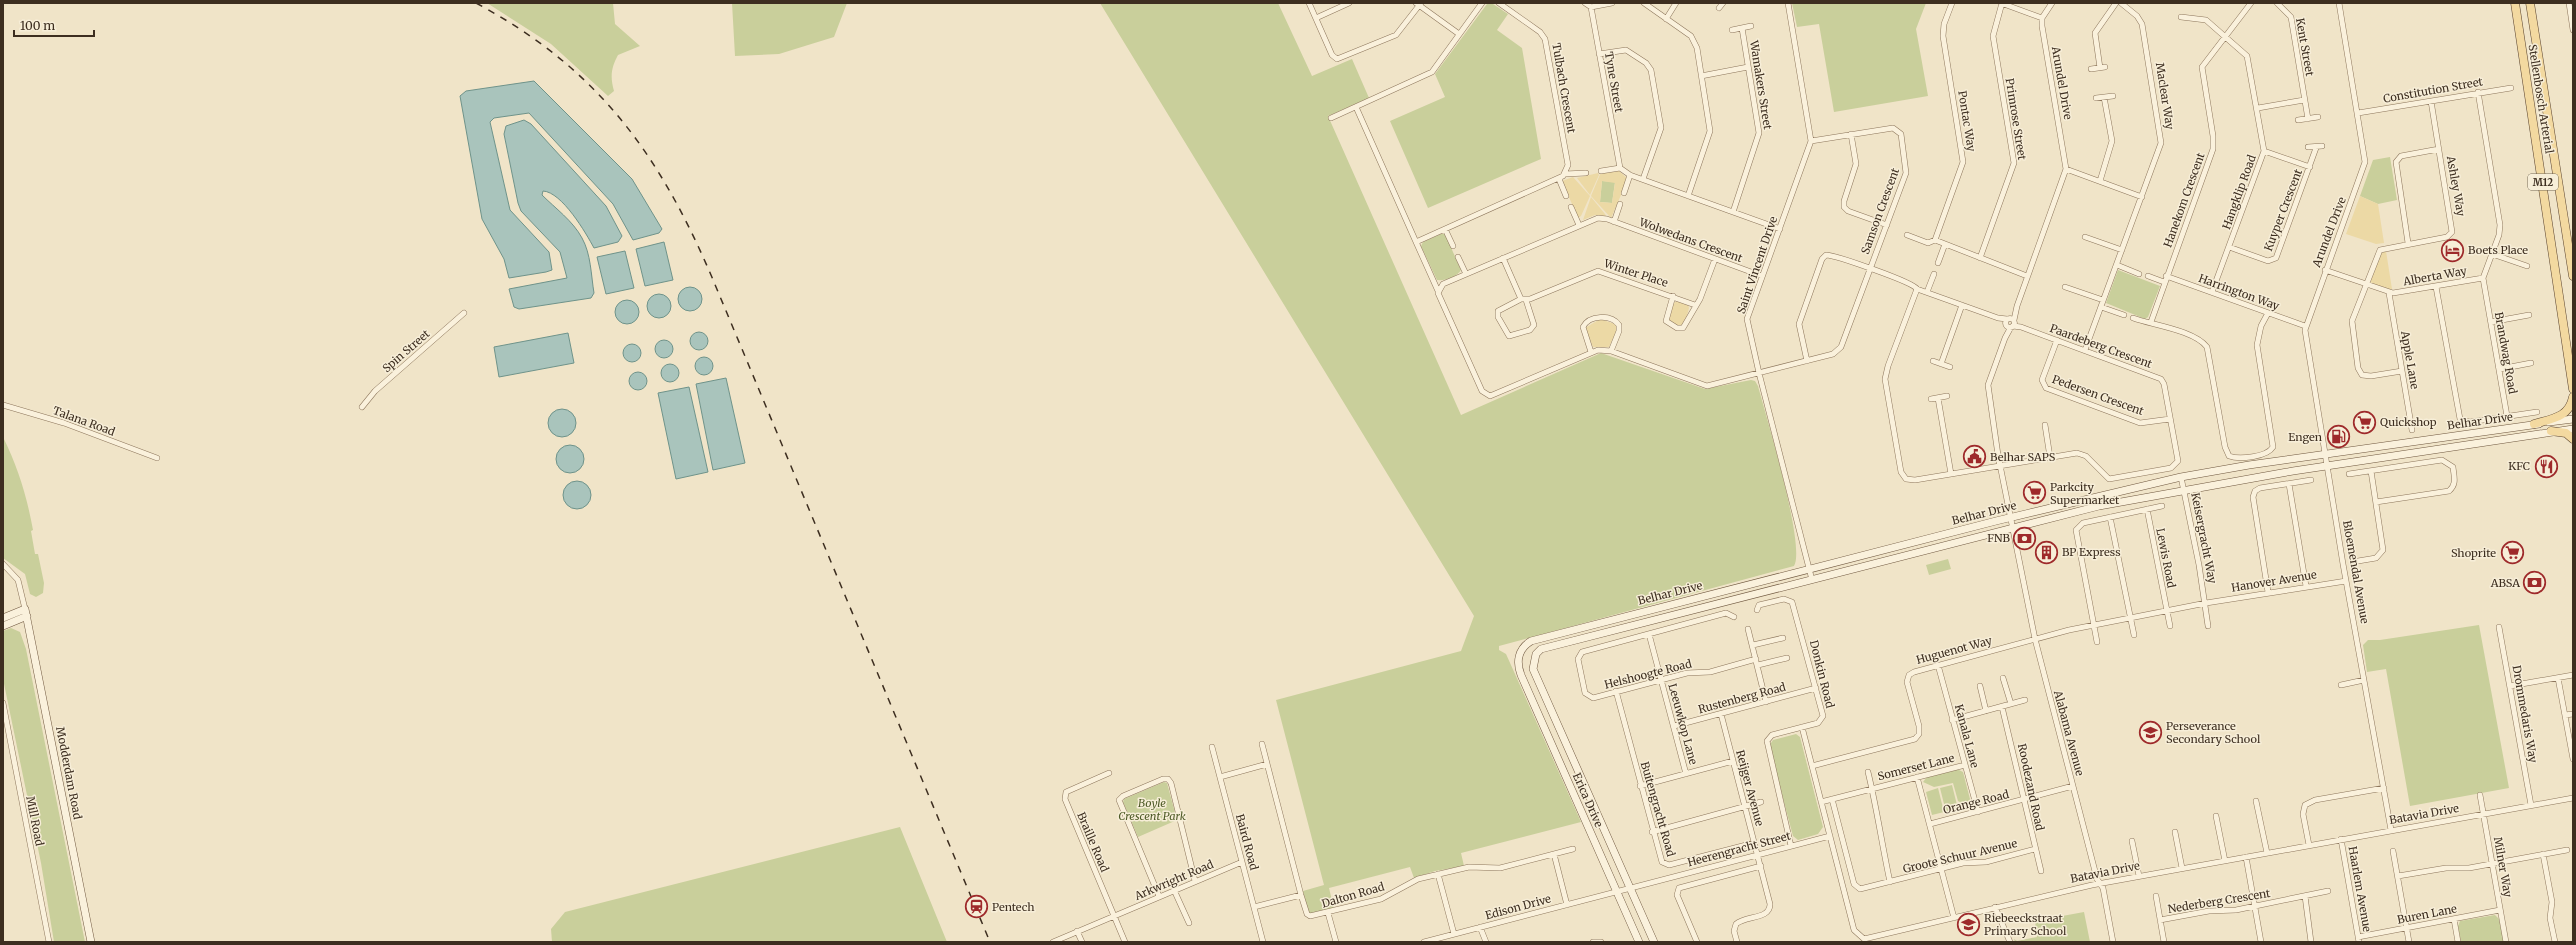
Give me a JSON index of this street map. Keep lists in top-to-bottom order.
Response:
{
  "streets": {
    "main road": [
      "Stellenbosch Arterial",
      "M12",
      "Belhar Drive",
      "Modderdam Road",
      "Erica Drive"
    ],
    "street": [
      "Kent Street",
      "Tyne Street",
      "Arundel Drive",
      "Wamakers Street",
      "Tulbach Crescent",
      "Constitution Street",
      "Maclear Way",
      "Primrose Street",
      "Pontac Way",
      "Ashley Way",
      "Hangklip Road",
      "Hanekom Crescent",
      "Kuyper Crescent",
      "Samson Crescent",
      "Wolwedans Crescent",
      "Saint Vincent Drive",
      "Winter Place",
      "Alberta Way",
      "Harrington Way",
      "Paardeberg Crescent",
      "Spin Street",
      "Brandwag Road",
      "Apple Lane",
      "Pedersen Crescent",
      "Talana Road",
      "Keisergracht Way",
      "Lewis Road",
      "Bloemendal Avenue",
      "Hanover Avenue",
      "Huguenot Way",
      "Helshoogte Road",
      "Donkin Road",
      "Rustenberg Road",
      "Drommedaris Way",
      "Leeuwkop Lane",
      "Alabama Avenue",
      "Kanala Lane",
      "Somerset Lane",
      "Roodezand Road",
      "Reijger Avenue",
      "Orange Road",
      "Buitengracht Road",
      "Batavia Drive",
      "Mill Road",
      "Braille Road",
      "Baird Road",
      "Heerengracht Street",
      "Groote Schuur Avenue",
      "Milner Way",
      "Arkwright Road",
      "Haarlem Avenue",
      "Dalton Road",
      "Nederberg Crescent",
      "Edison Drive",
      "Buren Lane"
    ]
  },
  "crossings": [
    ["Arundel Drive", "Constitution Street"],
    ["Arundel Drive", "Samson Crescent"],
    ["Arundel Drive", "Alberta Way"],
    ["Arundel Drive", "Harrington Way"],
    ["Arundel Drive", "Paardeberg Crescent"],
    ["Arundel Drive", "Belhar Drive"],
    ["Arundel Drive", "Bloemendal Avenue"],
    ["Arundel Drive", "Alabama Avenue"],
    ["Constitution Street", "Ashley Way"],
    ["Constitution Street", "Alberta Way"],
    ["Maclear Way", "Paardeberg Crescent"],
    ["Ashley Way", "Alberta Way"],
    ["Hangklip Road", "Hanekom Crescent"],
    ["Hangklip Road", "Kuyper Crescent"],
    ["Hangklip Road", "Harrington Way"],
    ["Hanekom Crescent", "Harrington Way"],
    ["Samson Crescent", "Saint Vincent Drive"],
    ["Samson Crescent", "Paardeberg Crescent"],
    ["Wolwedans Crescent", "Saint Vincent Drive"],
    ["Wolwedans Crescent", "Winter Place"],
    ["Saint Vincent Drive", "Belhar Drive"],
    ["Alberta Way", "Brandwag Road"],
    ["Alberta Way", "Apple Lane"],
    ["Paardeberg Crescent", "Pedersen Crescent"],
    ["Belhar Drive", "Keisergracht Way"],
    ["Belhar Drive", "Bloemendal Avenue"],
    ["Belhar Drive", "Alabama Avenue"],
    ["Belhar Drive", "Erica Drive"],
    ["Keisergracht Way", "Hanover Avenue"],
    ["Lewis Road", "Hanover Avenue"],
    ["Bloemendal Avenue", "Hanover Avenue"],
    ["Bloemendal Avenue", "Batavia Drive"],
    ["Hanover Avenue", "Huguenot Way"],
    ["Hanover Avenue", "Alabama Avenue"],
    ["Huguenot Way", "Alabama Avenue"],
    ["Huguenot Way", "Kanala Lane"],
    ["Huguenot Way", "Batavia Drive"],
    ["Helshoogte Road", "Leeuwkop Lane"],
    ["Helshoogte Road", "Buitengracht Road"],
    ["Donkin Road", "Rustenberg Road"],
    ["Donkin Road", "Batavia Drive"],
    ["Donkin Road", "Heerengracht Street"],
    ["Rustenberg Road", "Leeuwkop Lane"],
    ["Rustenberg Road", "Reijger Avenue"],
    ["Drommedaris Way", "Batavia Drive"],
    ["Alabama Avenue", "Orange Road"],
    ["Alabama Avenue", "Batavia Drive"],
    ["Kanala Lane", "Somerset Lane"],
    ["Kanala Lane", "Orange Road"],
    ["Somerset Lane", "Batavia Drive"],
    ["Somerset Lane", "Groote Schuur Avenue"],
    ["Roodezand Road", "Orange Road"],
    ["Roodezand Road", "Groote Schuur Avenue"],
    ["Reijger Avenue", "Buitengracht Road"],
    ["Reijger Avenue", "Heerengracht Street"],
    ["Erica Drive", "Heerengracht Street"],
    ["Erica Drive", "Edison Drive"],
    ["Batavia Drive", "Heerengracht Street"],
    ["Batavia Drive", "Milner Way"],
    ["Batavia Drive", "Haarlem Avenue"],
    ["Braille Road", "Arkwright Road"],
    ["Baird Road", "Arkwright Road"],
    ["Heerengracht Street", "Edison Drive"],
    ["Milner Way", "Buren Lane"],
    ["Haarlem Avenue", "Buren Lane"]
  ],
  "parks": ["Boyle Crescent Park"],
  "places": {
    "hotel": ["Boets Place"],
    "supermarket": ["Quickshop", "Parkcity Supermarket", "Shoprite"],
    "fuel station": ["Engen"],
    "public building": ["Belhar SAPS"],
    "restaurant": ["KFC"],
    "bank": ["FNB", "ABSA"],
    "building": ["BP Express"],
    "school or university": ["Perseverance Secondary School", "Riebeeckstraat Primary School"],
    "station": ["Pentech"]
  },
  "scale_bar": "100 m"
}
